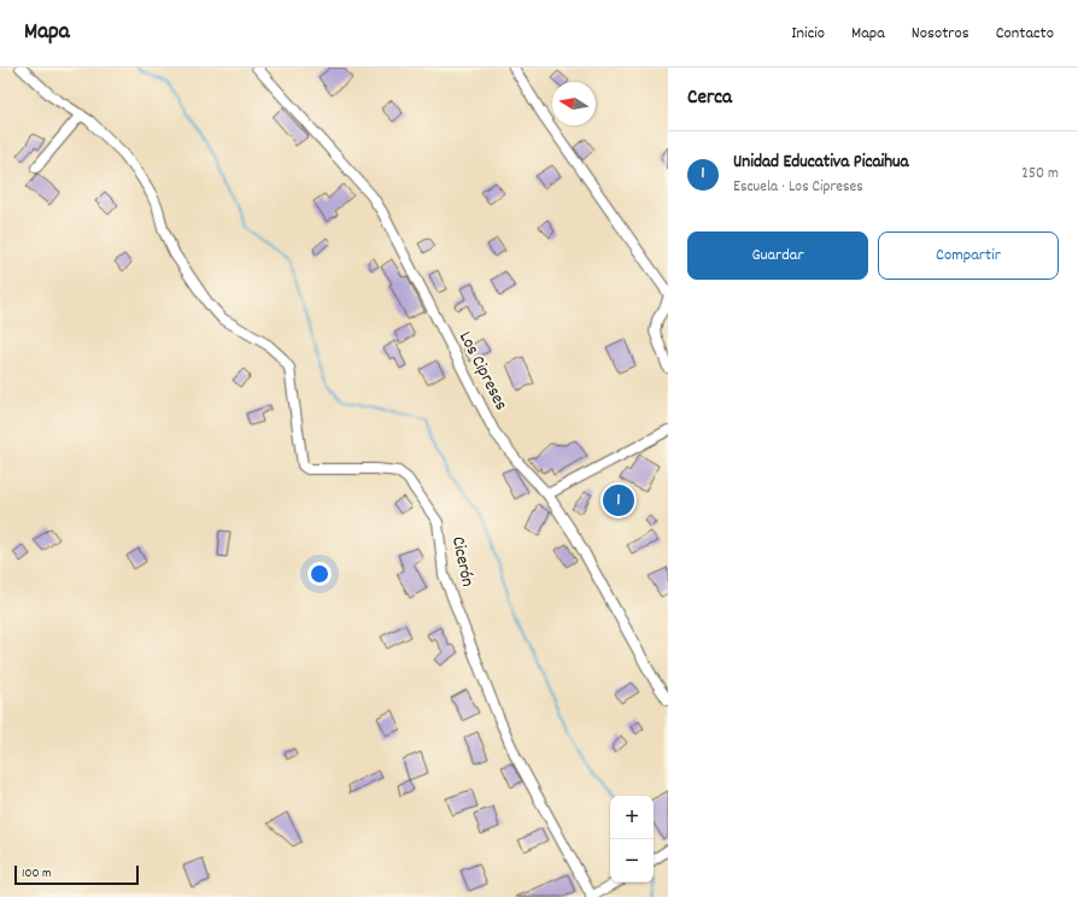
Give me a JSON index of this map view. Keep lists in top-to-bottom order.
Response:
{
  "streets": {
    "street": ["Los Cipreses", "Cicerón"]
  },
  "scale_bar": "100 m",
  "north": "left",
  "page": {
    "header": "Mapa",
    "nav": [
      "Inicio",
      "Mapa",
      "Nosotros",
      "Contacto"
    ],
    "heading": "Cerca",
    "list": [
      {
        "mark": "1",
        "name": "Unidad Educativa Picaihua",
        "note": "Escuela · Los Cipreses",
        "value": "250 m"
      }
    ],
    "buttons": ["Guardar", "Compartir"],
    "pins": "1",
    "map_buttons": ["+", "−"],
    "scale": "100 m"
  }
}
